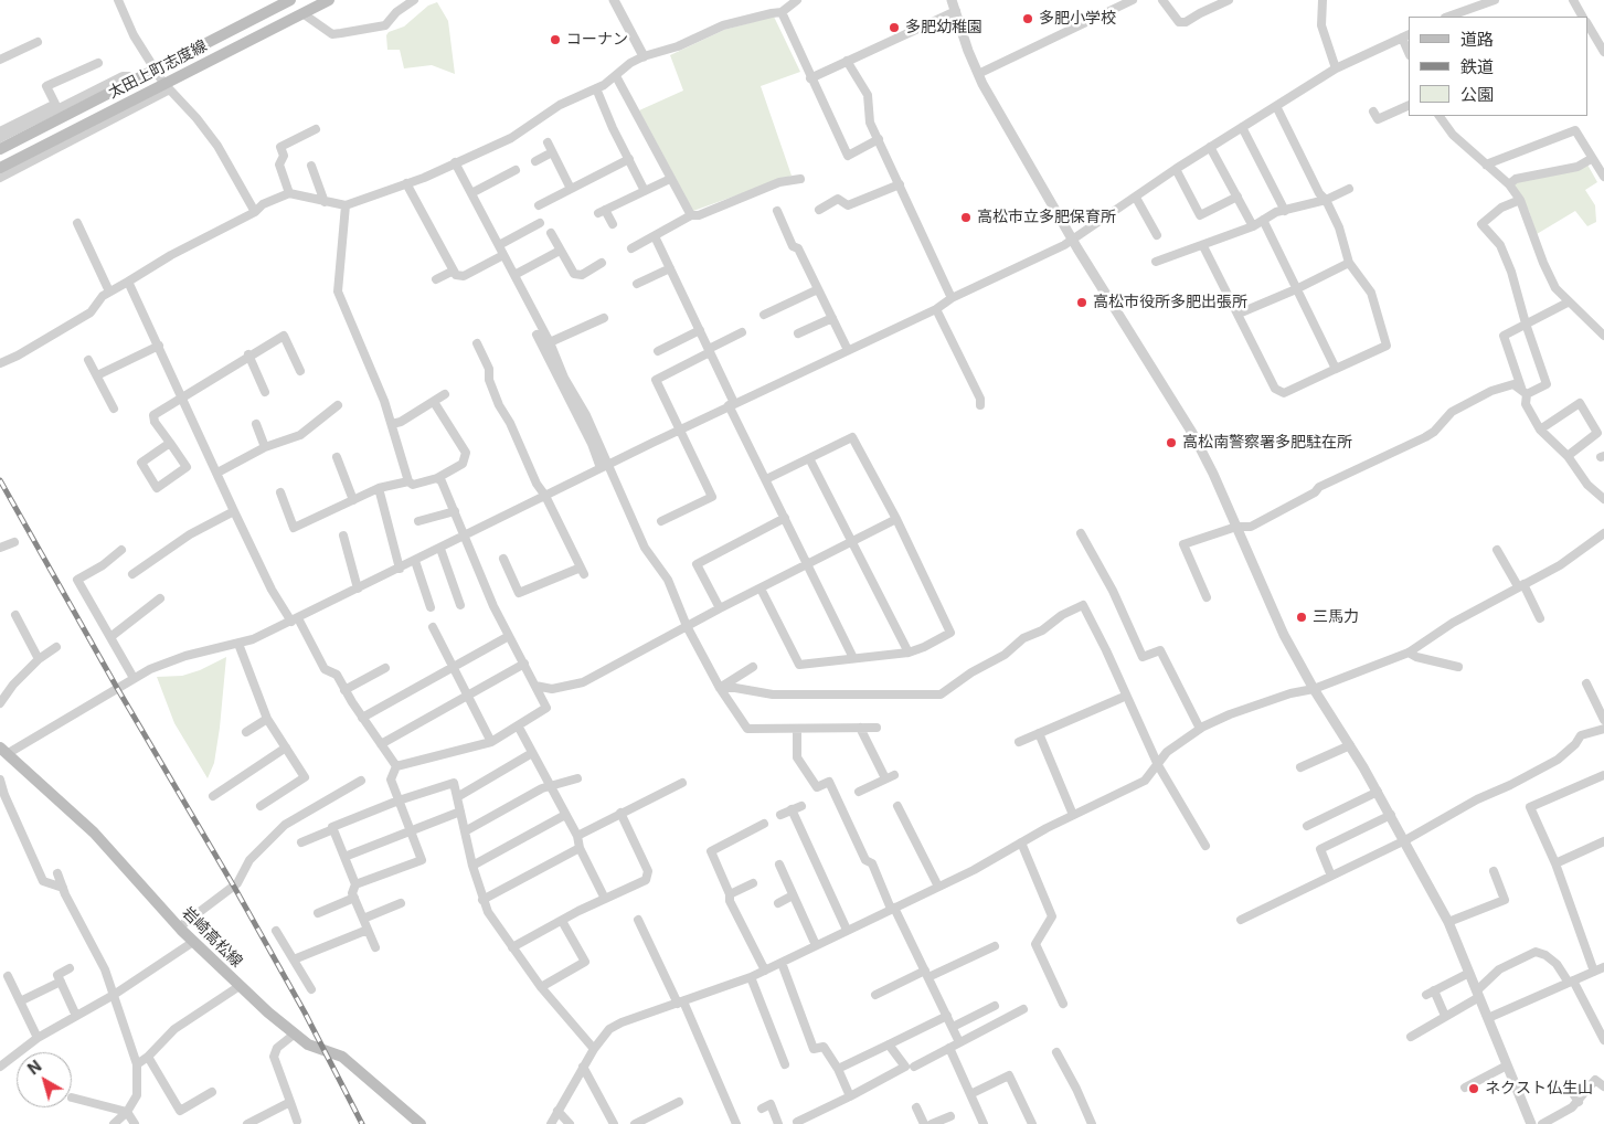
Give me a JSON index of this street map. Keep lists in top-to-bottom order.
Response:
{
  "streets": {
    "main road": ["太田上町志度線", "岩崎高松線"]
  },
  "places": [
    "多肥小学校",
    "多肥幼稚園",
    "コーナン",
    "高松市立多肥保育所",
    "高松市役所多肥出張所",
    "高松南警察署多肥駐在所",
    "三馬力",
    "ネクスト仏生山"
  ],
  "legend": ["道路", "鉄道", "公園"],
  "north": "top left"
}
